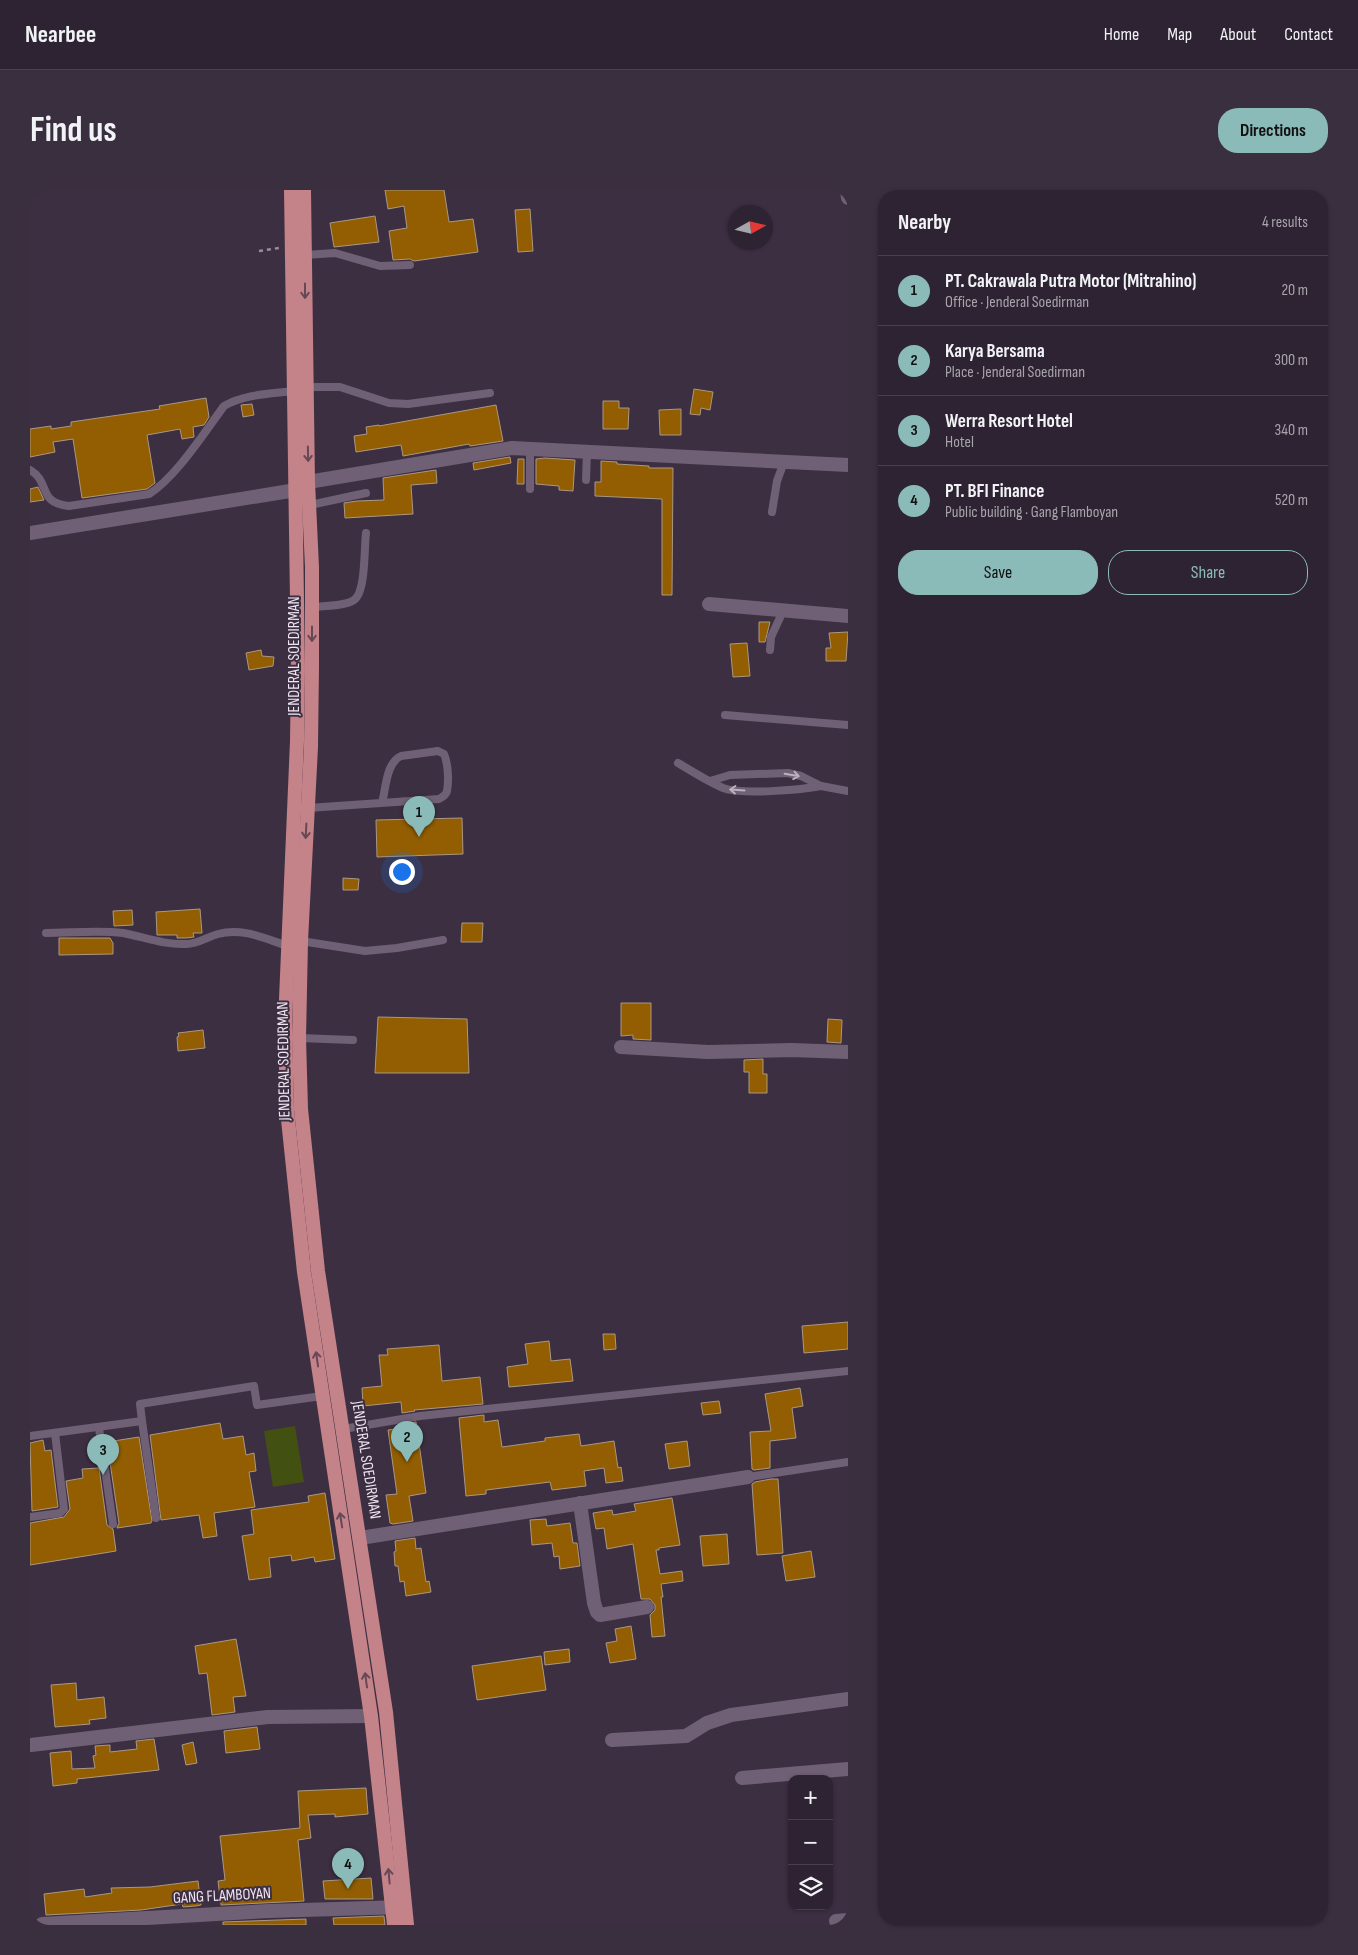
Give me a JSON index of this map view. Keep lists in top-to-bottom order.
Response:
{
  "streets": {
    "highway": ["JENDERAL SOEDIRMAN"],
    "street": ["GANG FLAMBOYAN"]
  },
  "crossings": [
    ["JENDERAL SOEDIRMAN", "GANG FLAMBOYAN"]
  ],
  "north": "right",
  "page": {
    "header": "Nearbee",
    "nav": [
      "Home",
      "Map",
      "About",
      "Contact"
    ],
    "buttons": [
      "Directions",
      ["Save", "Share"]
    ],
    "title": "Find us",
    "heading": ["Nearby", "4 results"],
    "list": [
      {
        "mark": "1",
        "name": "PT. Cakrawala Putra Motor (Mitrahino)",
        "note": "Office · Jenderal Soedirman",
        "value": "20 m"
      },
      {
        "mark": "2",
        "name": "Karya Bersama",
        "note": "Place · Jenderal Soedirman",
        "value": "300 m"
      },
      {
        "mark": "3",
        "name": "Werra Resort Hotel",
        "note": "Hotel",
        "value": "340 m"
      },
      {
        "mark": "4",
        "name": "PT. BFI Finance",
        "note": "Public building · Gang Flamboyan",
        "value": "520 m"
      }
    ],
    "pins": [
      "1",
      "2",
      "3",
      "4"
    ],
    "map_buttons": ["+", "−"]
  }
}
